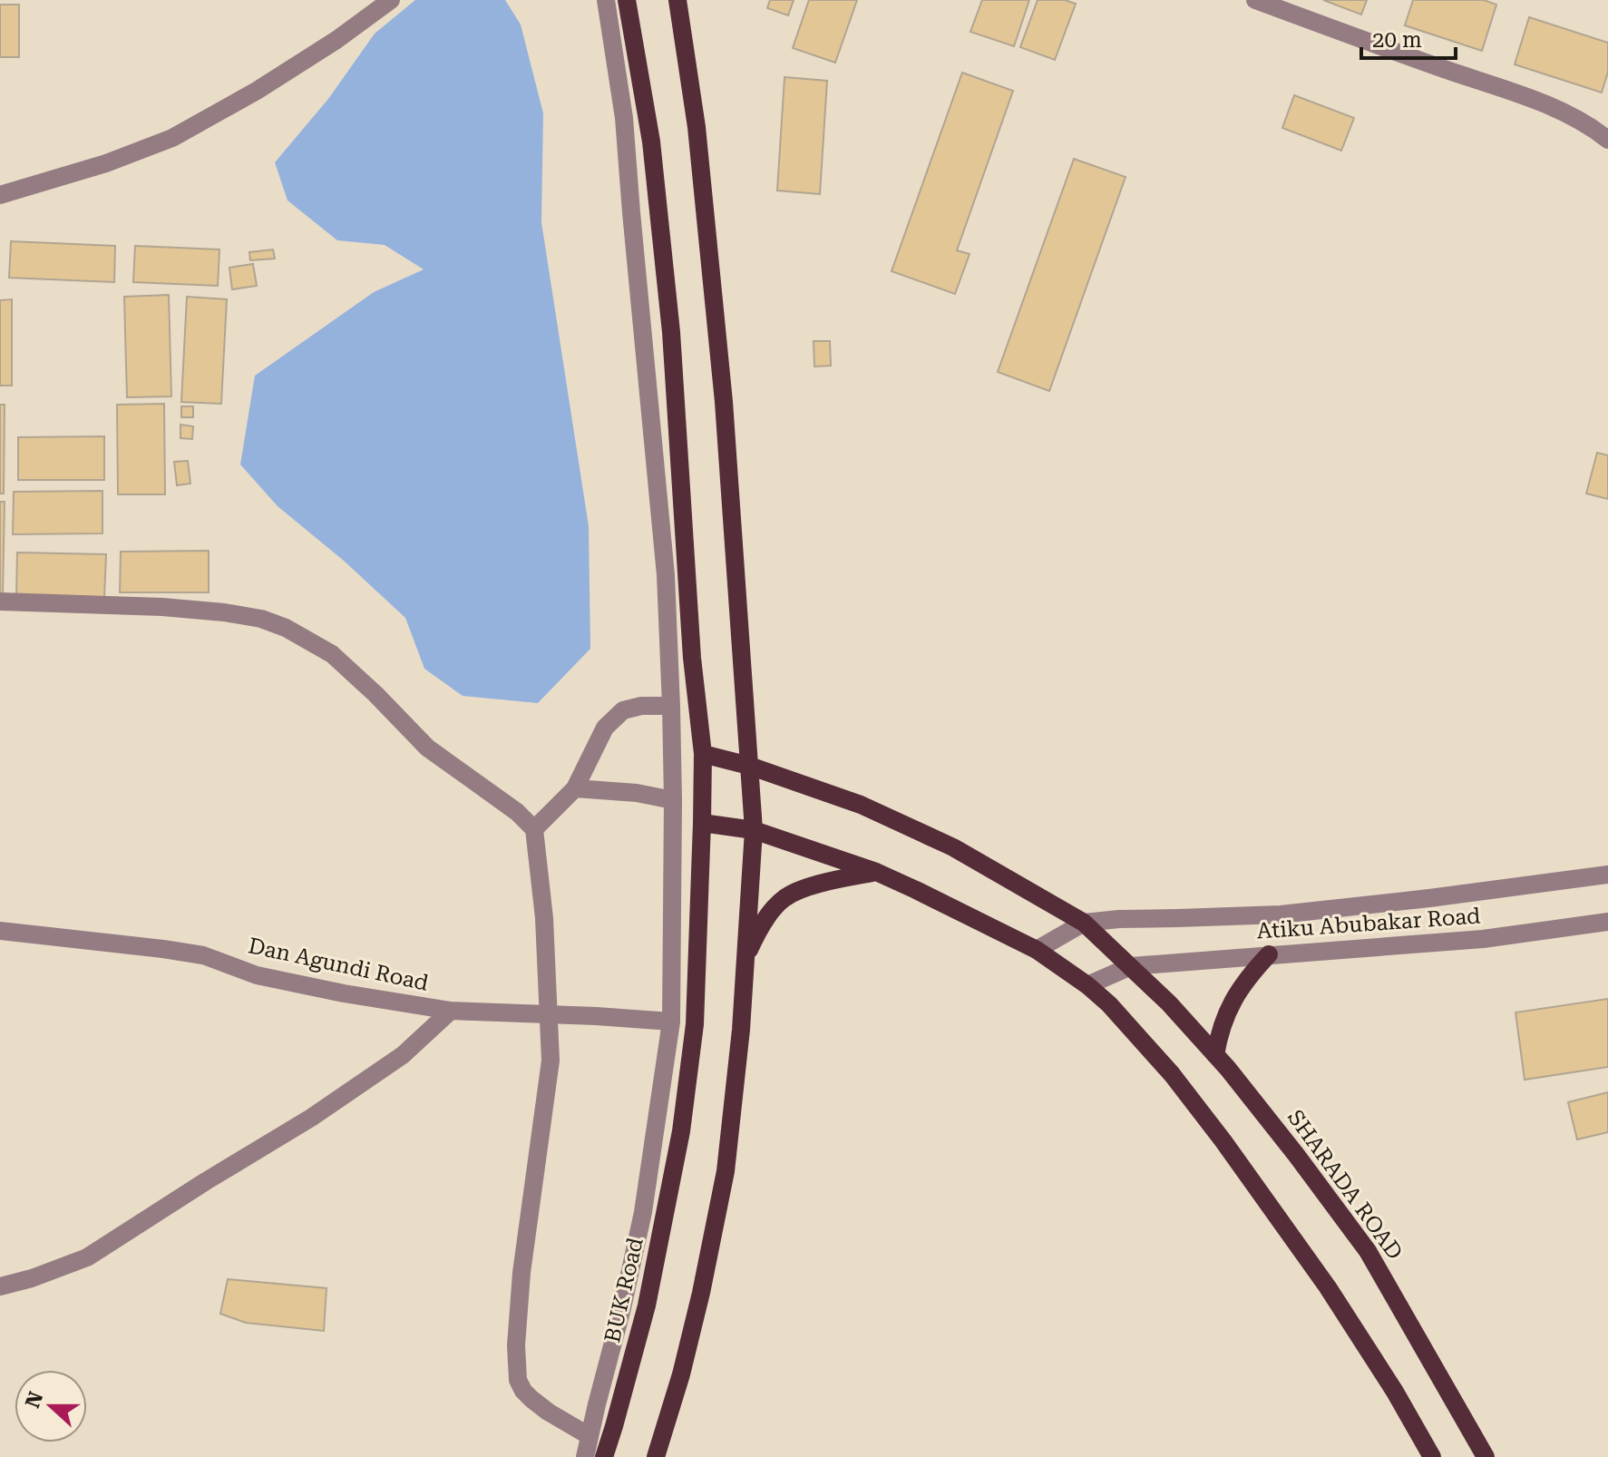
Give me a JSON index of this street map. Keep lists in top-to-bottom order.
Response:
{
  "streets": {
    "main road": ["SHARADA ROAD", "BUK Road"],
    "street": ["Atiku Abubakar Road", "Dan Agundi Road"]
  },
  "crossings": [
    ["Atiku Abubakar Road", "SHARADA ROAD"],
    ["SHARADA ROAD", "BUK Road"]
  ],
  "scale_bar": "20 m",
  "north": "left"
}
